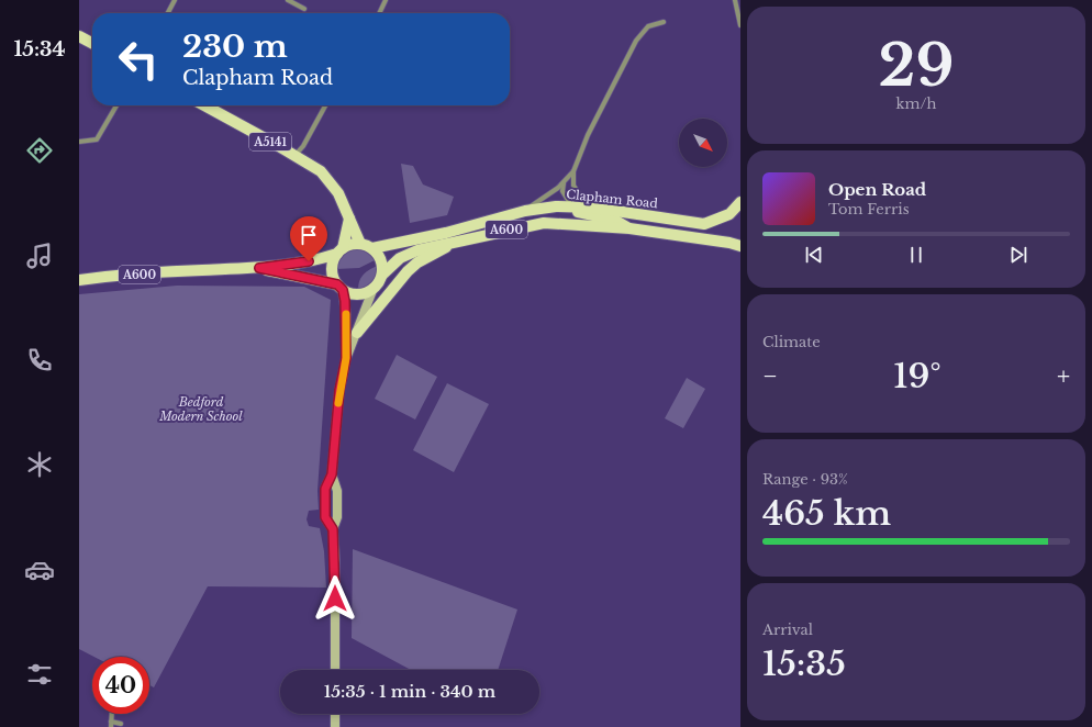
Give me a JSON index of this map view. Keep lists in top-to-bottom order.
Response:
{
  "streets": {
    "main road": ["A5141", "Clapham Road", "A600"]
  },
  "crossings": [
    ["A5141", "Clapham Road"],
    ["A5141", "A600"],
    ["Clapham Road", "A600"]
  ],
  "parks": ["Bedford Modern School"],
  "north": "bottom right",
  "page": {
    "tabs": "15:34",
    "tile": [
      ["29", "km/h"],
      "Climate",
      ["Range · 93%", "465 km"],
      ["Arrival", "15:35"]
    ],
    "turn": ["230 m", "Clapham Road"],
    "song": ["Open Road", "Tom Ferris"],
    "heat": ["−", "19°", "+"],
    "limit": "40",
    "trip": "15:35 · 1 min · 340 m"
  }
}
